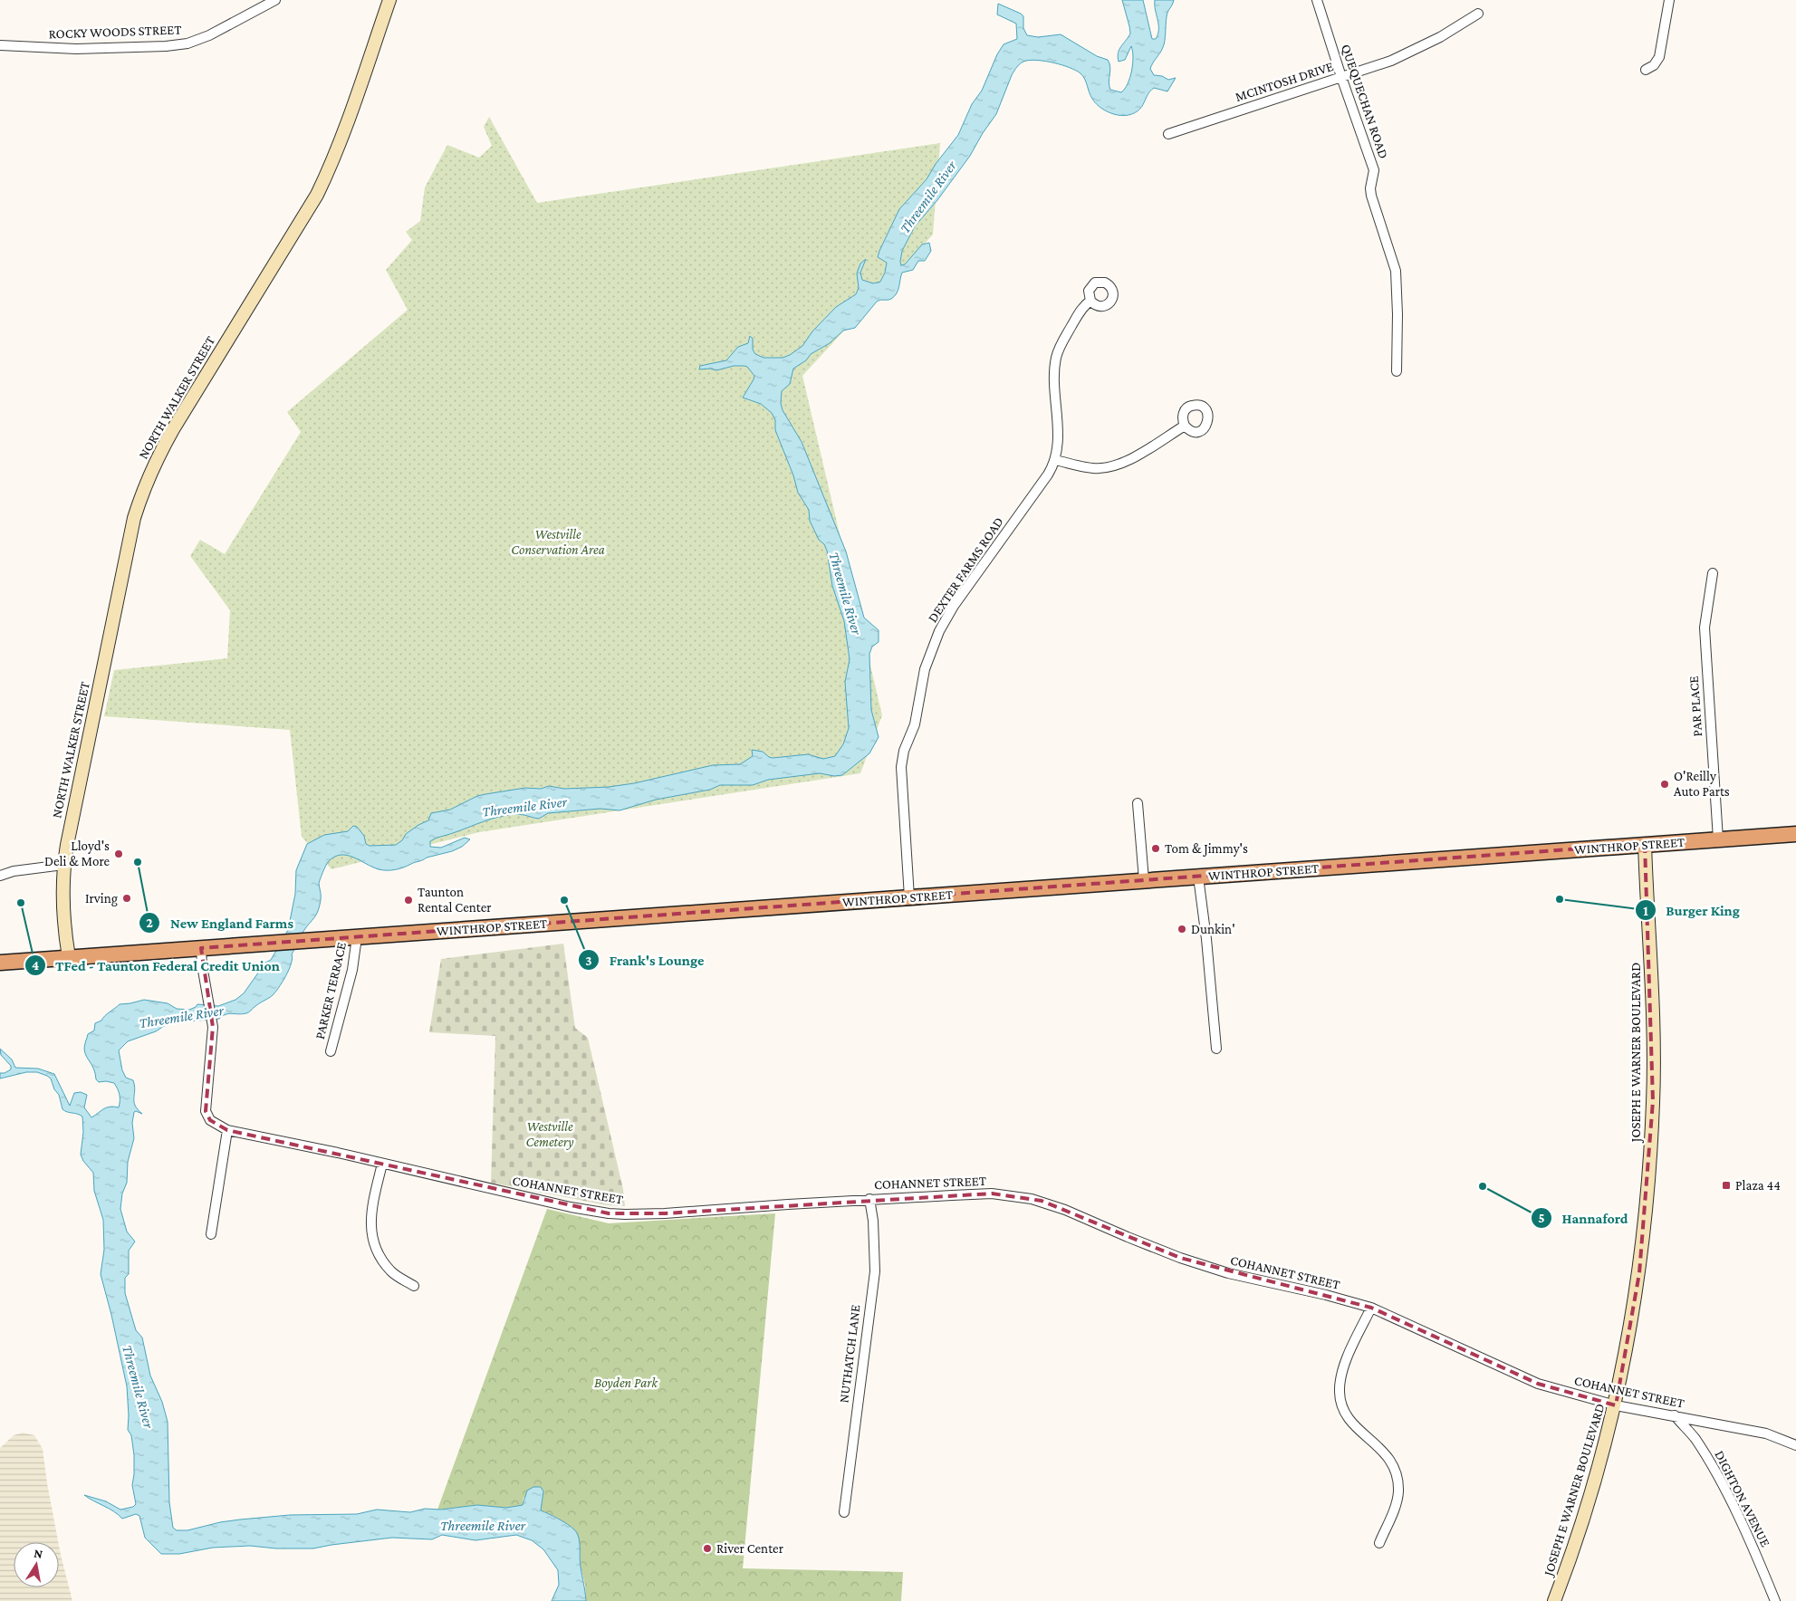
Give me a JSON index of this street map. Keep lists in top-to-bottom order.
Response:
{
  "streets": {
    "highway": ["WINTHROP STREET"],
    "main road": ["NORTH WALKER STREET", "JOSEPH E WARNER BOULEVARD"],
    "street": [
      "ROCKY WOODS STREET",
      "MCINTOSH DRIVE",
      "QUEQUECHAN ROAD",
      "DEXTER FARMS ROAD",
      "PAR PLACE",
      "PARKER TERRACE",
      "COHANNET STREET",
      "NUTHATCH LANE",
      "DIGHTON AVENUE"
    ]
  },
  "crossings": [
    ["MCINTOSH DRIVE", "QUEQUECHAN ROAD"],
    ["NORTH WALKER STREET", "WINTHROP STREET"],
    ["DEXTER FARMS ROAD", "WINTHROP STREET"],
    ["PAR PLACE", "WINTHROP STREET"],
    ["WINTHROP STREET", "PARKER TERRACE"],
    ["WINTHROP STREET", "JOSEPH E WARNER BOULEVARD"],
    ["WINTHROP STREET", "COHANNET STREET"],
    ["JOSEPH E WARNER BOULEVARD", "COHANNET STREET"],
    ["COHANNET STREET", "NUTHATCH LANE"],
    ["COHANNET STREET", "DIGHTON AVENUE"]
  ],
  "water": ["Threemile River"],
  "parks": ["Westville Conservation Area", "Westville Cemetery", "Boyden Park"],
  "places": {
    "other": [
      "O'Reilly Auto Parts",
      "Tom & Jimmy's",
      "Lloyd's Deli & More",
      "New England Farms",
      "Irving",
      "Burger King",
      "Taunton Rental Center",
      "Frank's Lounge",
      "TFed - Taunton Federal Credit Union",
      "Dunkin'",
      "Hannaford",
      "River Center"
    ],
    "transit": ["Plaza 44"]
  },
  "north": "top"
}
